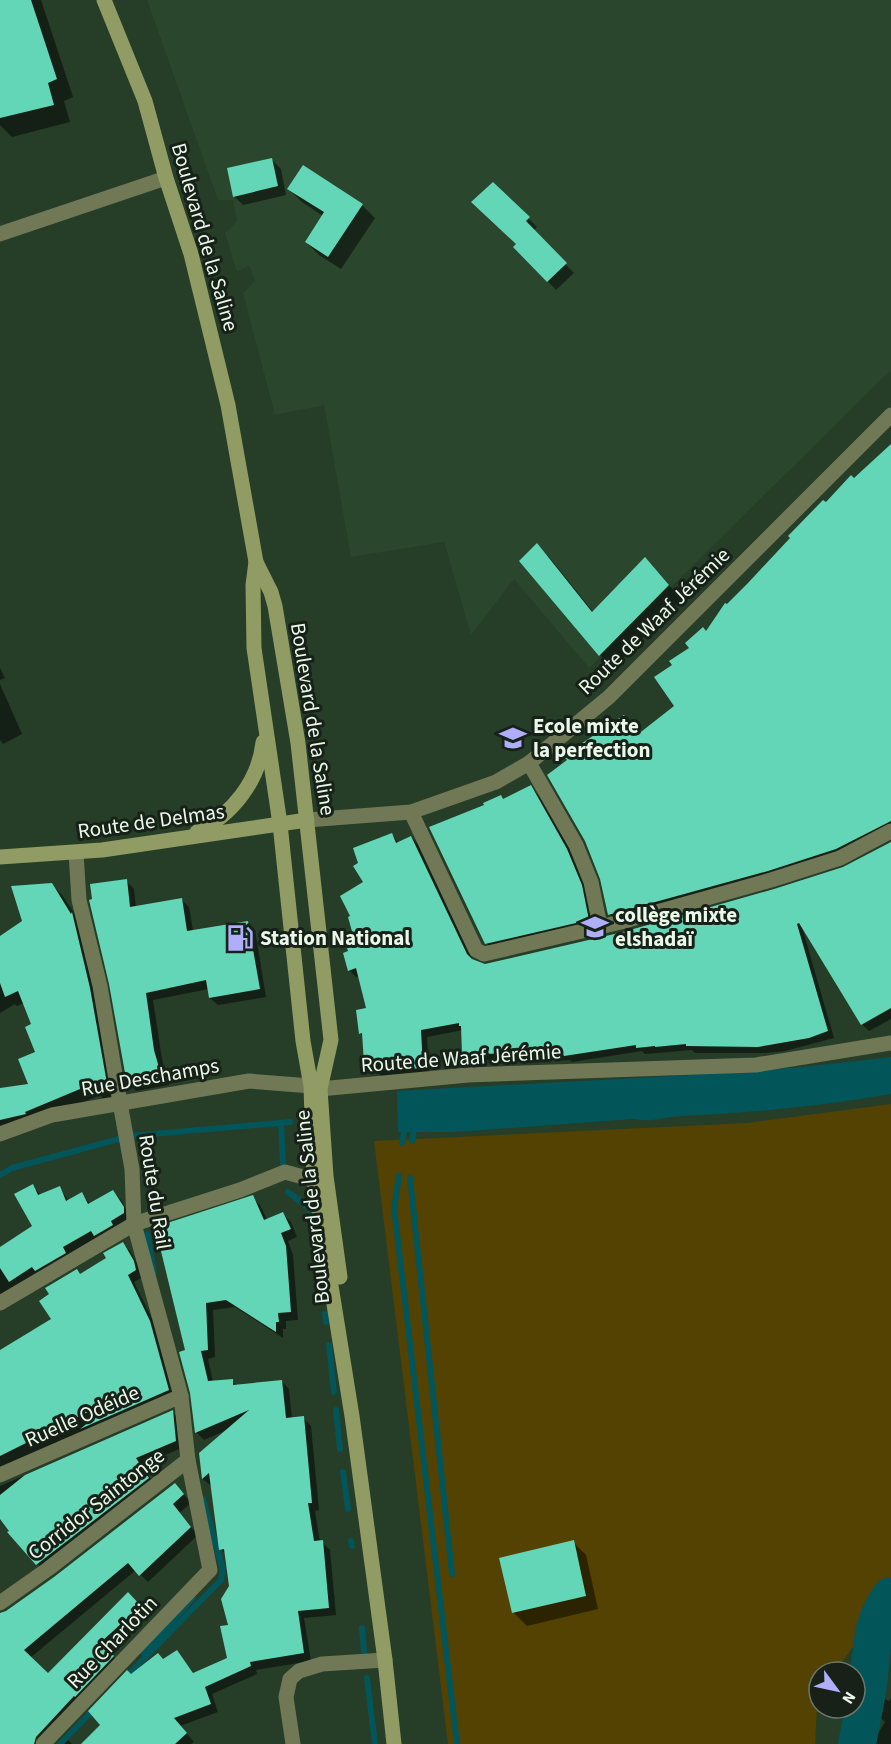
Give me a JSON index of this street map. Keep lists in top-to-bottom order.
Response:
{
  "streets": {
    "main road": ["Boulevard de la Saline", "Route de Delmas"],
    "street": [
      "Route de Waaf Jérémie",
      "Rue Deschamps",
      "Route du Rail",
      "Ruelle Odéide",
      "Corridor Saintonge",
      "Rue Charlotin"
    ]
  },
  "crossings": [
    ["Boulevard de la Saline", "Route de Waaf Jérémie"],
    ["Boulevard de la Saline", "Route de Delmas"],
    ["Boulevard de la Saline", "Rue Deschamps"],
    ["Route de Waaf Jérémie", "Route de Delmas"],
    ["Route de Waaf Jérémie", "Rue Deschamps"],
    ["Route de Delmas", "Route du Rail"],
    ["Rue Deschamps", "Route du Rail"],
    ["Route du Rail", "Ruelle Odéide"],
    ["Route du Rail", "Corridor Saintonge"],
    ["Route du Rail", "Rue Charlotin"]
  ],
  "places": {
    "school or university": ["Ecole mixte la perfection", "collège mixte elshadaï"],
    "fuel station": ["Station National"]
  },
  "north": "bottom right"
}
